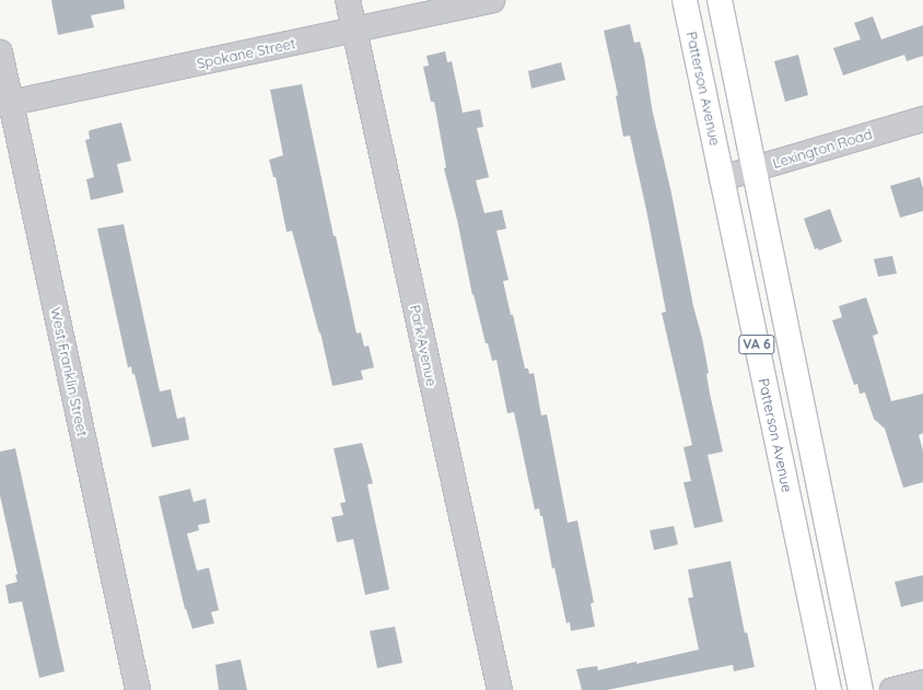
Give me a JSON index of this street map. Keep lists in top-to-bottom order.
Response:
{
  "streets": {
    "main road": ["Patterson Avenue", "VA 6"],
    "street": [
      "Spokane Street",
      "Lexington Road",
      "Park Avenue",
      "West Franklin Street"
    ]
  },
  "crossings": [
    ["Spokane Street", "Park Avenue"],
    ["Spokane Street", "West Franklin Street"],
    ["Patterson Avenue", "Lexington Road"],
    ["Lexington Road", "VA 6"]
  ]
}
